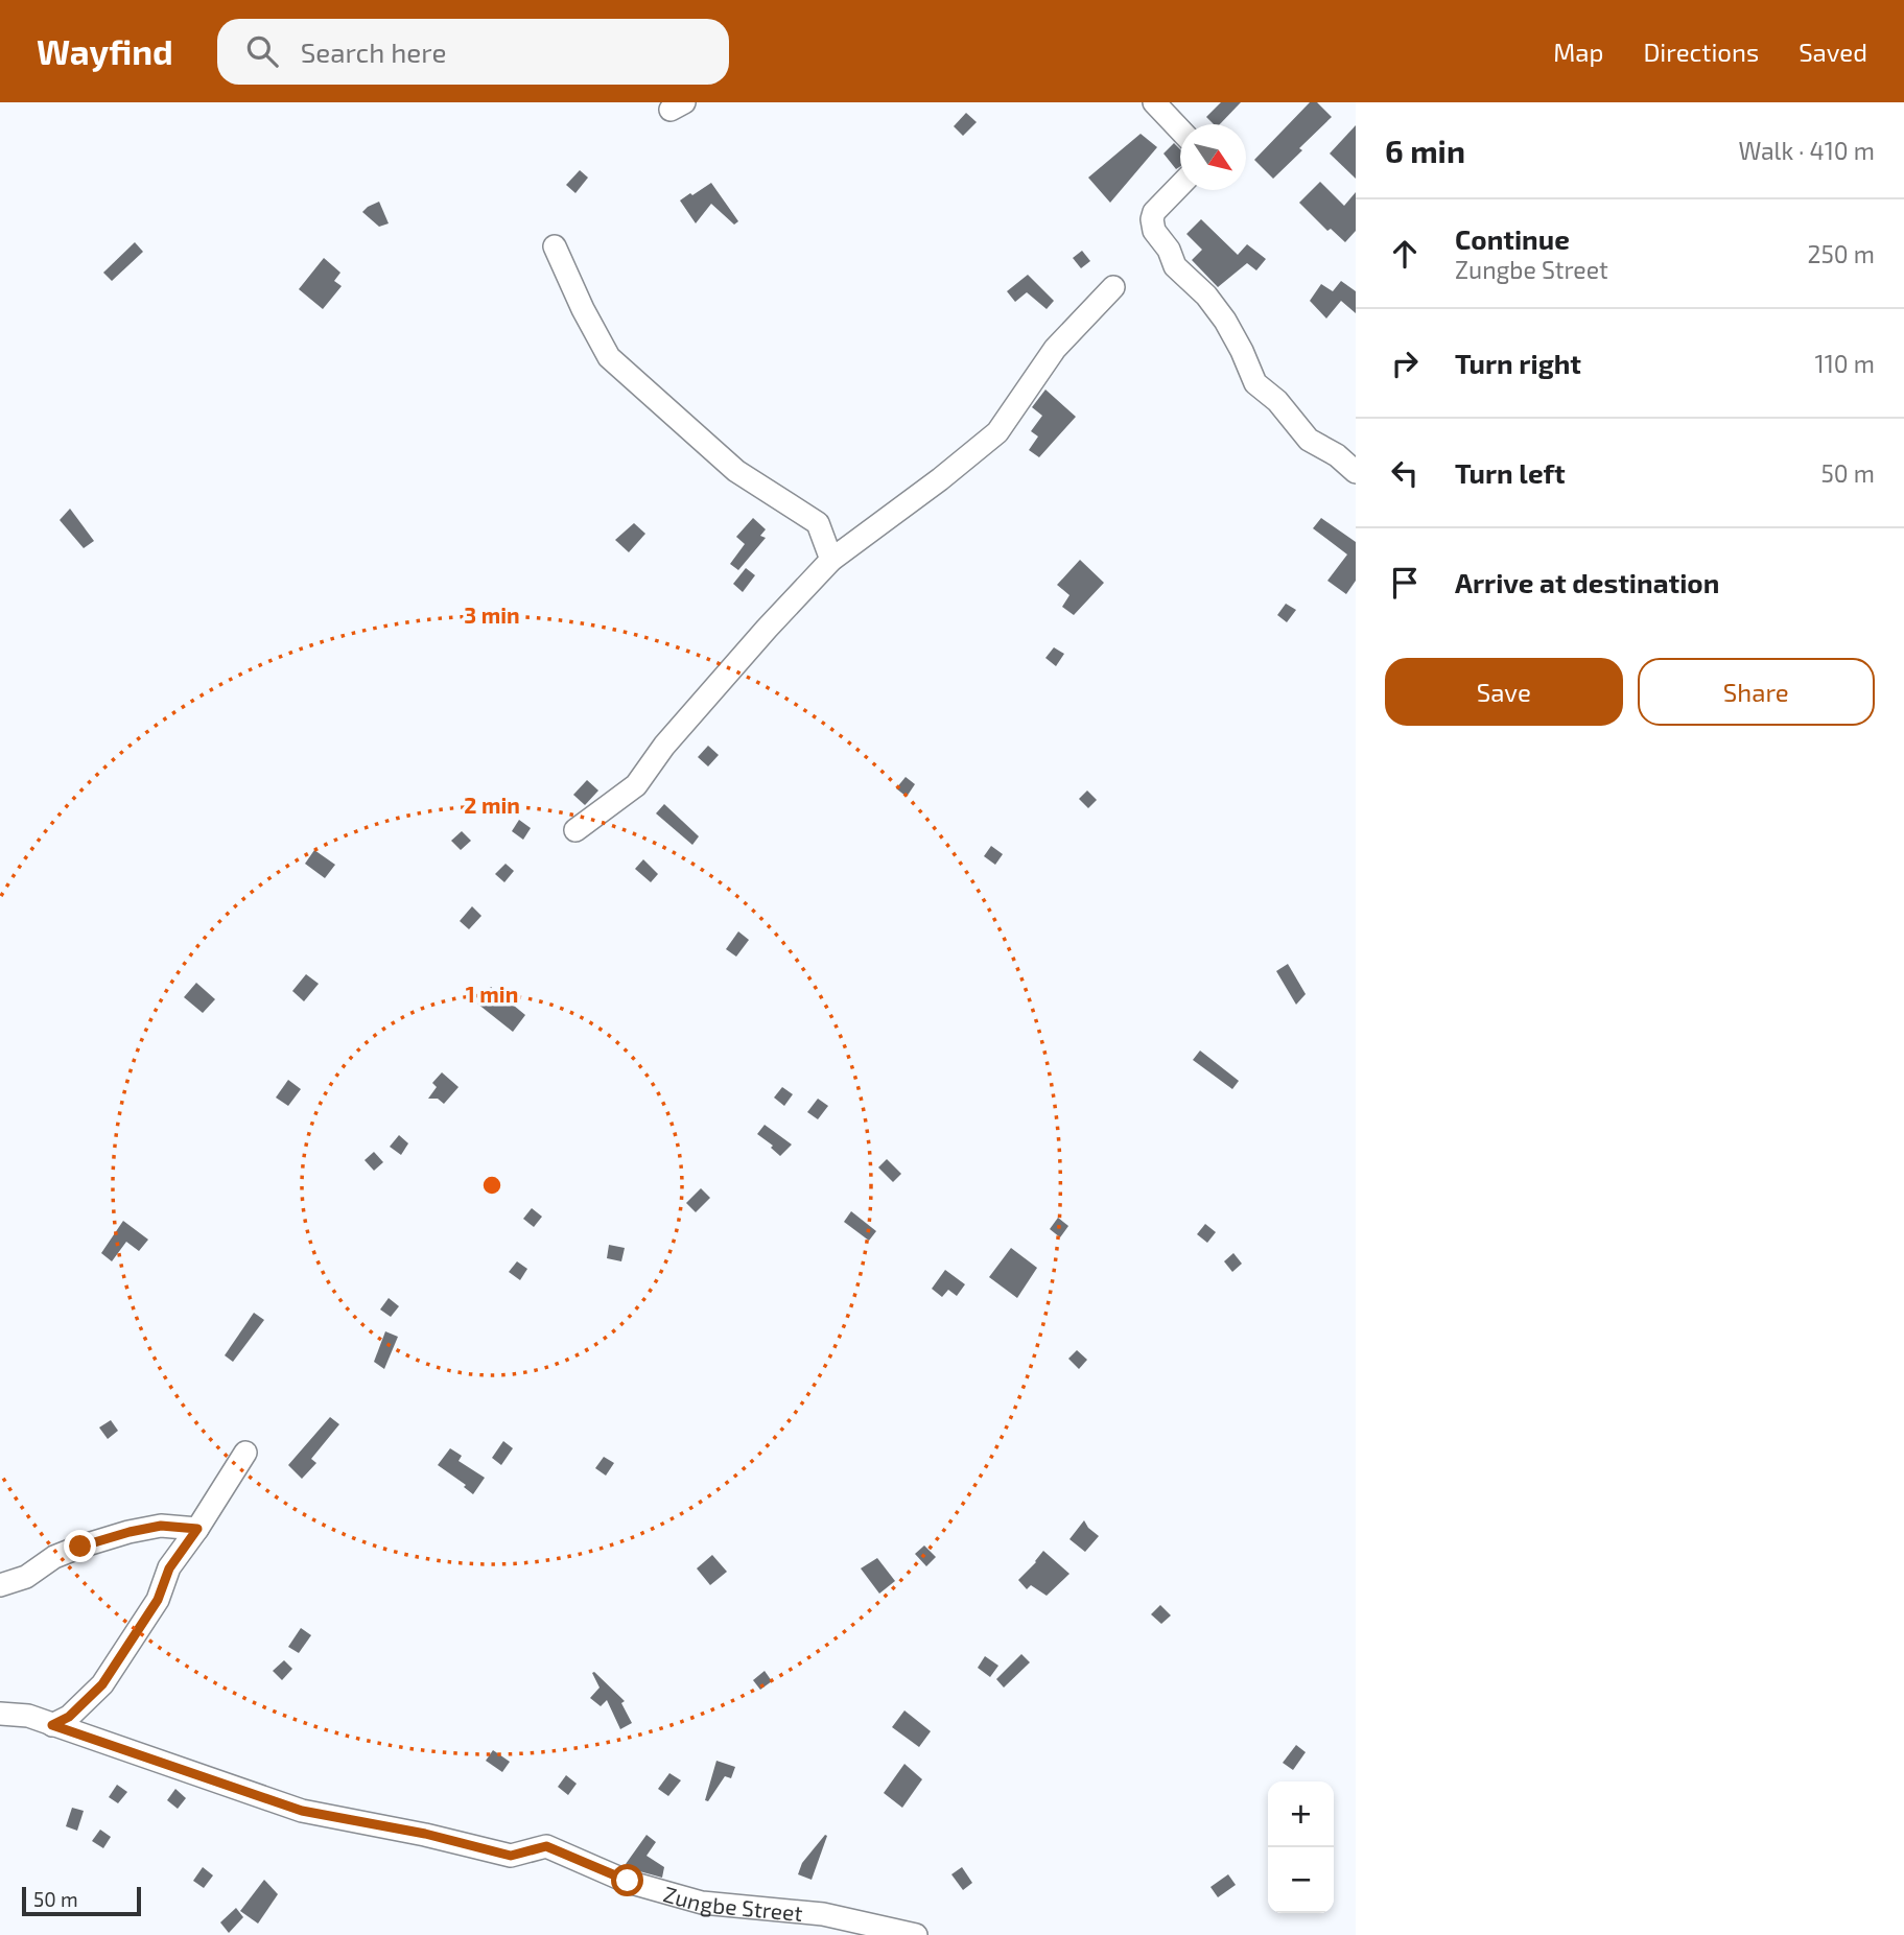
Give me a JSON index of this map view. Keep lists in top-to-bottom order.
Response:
{
  "streets": {
    "street": ["Zungbe Street"]
  },
  "scale_bar": "50 m",
  "north": "bottom right",
  "page": {
    "header": "Wayfind",
    "search": "Search here",
    "nav": ["Map", "Directions", "Saved"],
    "heading": ["6 min", "Walk · 410 m"],
    "list": [
      ["Continue", "Zungbe Street", "250 m"],
      ["Turn right", "110 m"],
      ["Turn left", "50 m"],
      "Arrive at destination"
    ],
    "buttons": ["Save", "Share"],
    "map_buttons": ["+", "−"],
    "scale": "50 m"
  },
  "rings": ["3 min", "2 min", "1 min"]
}
